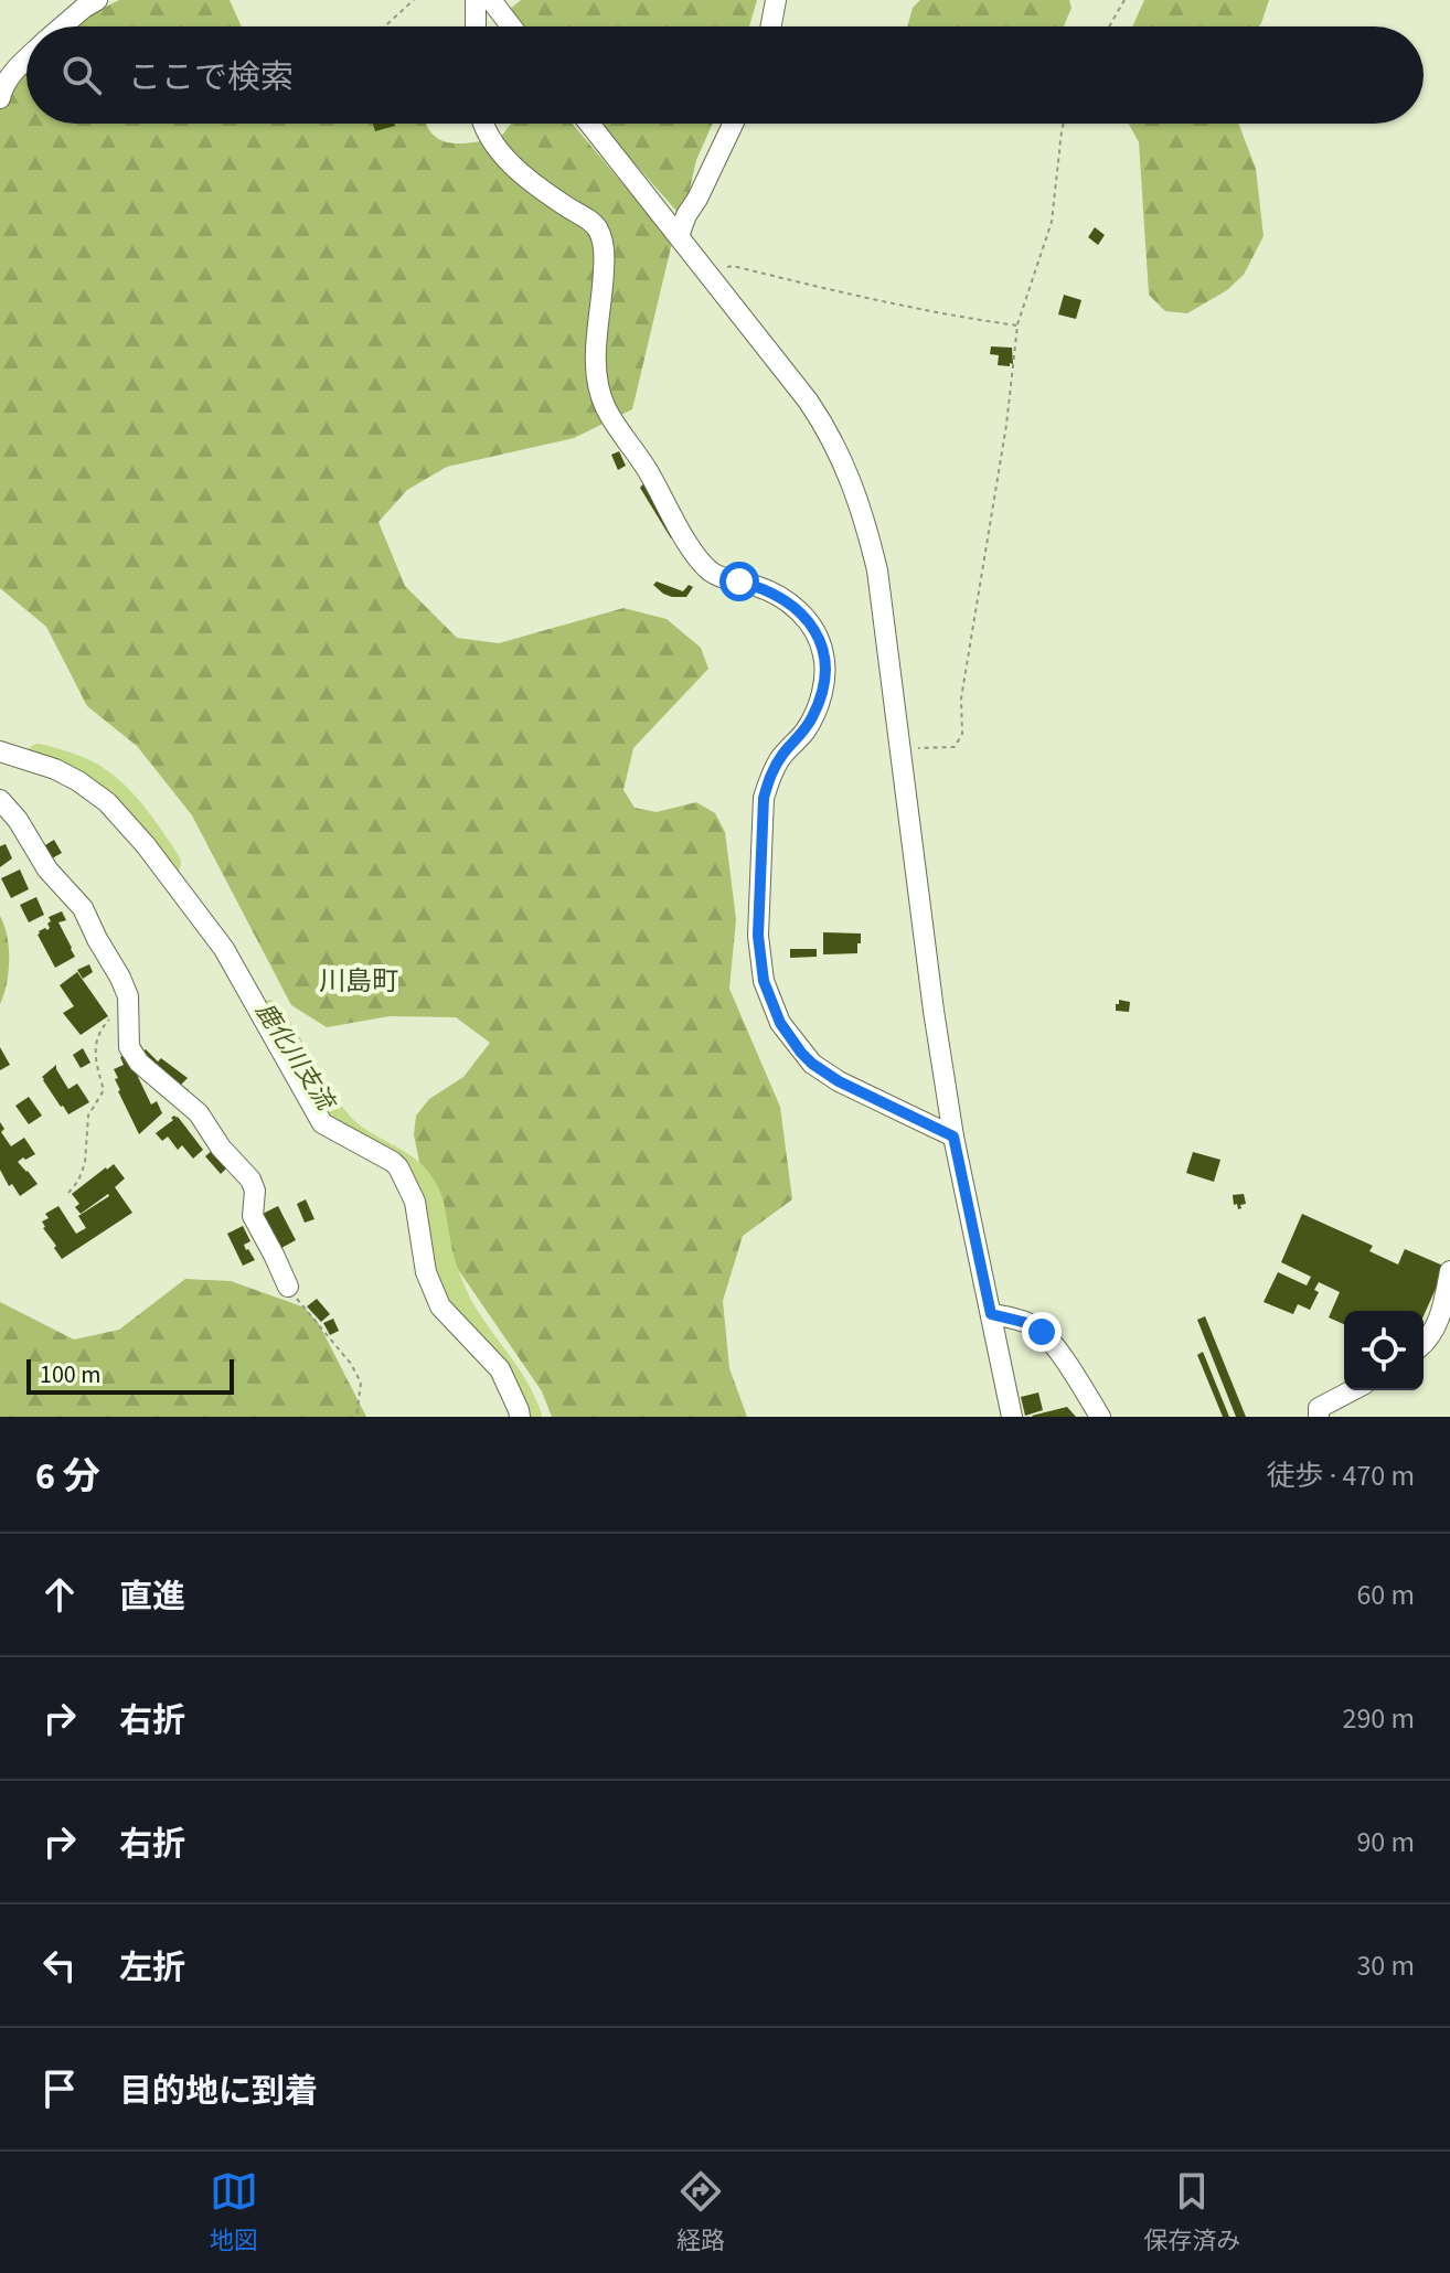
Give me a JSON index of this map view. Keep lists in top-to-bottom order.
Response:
{
  "districts": ["川島町"],
  "water": ["鹿化川支流"],
  "scale_bar": "100 m",
  "page": {
    "search": "ここで検索",
    "scale": "100 m",
    "heading": ["6 分", "徒歩 · 470 m"],
    "list": [
      ["直進", "60 m"],
      ["右折", "290 m"],
      ["右折", "90 m"],
      ["左折", "30 m"],
      "目的地に到着"
    ],
    "nav": ["地図", "経路", "保存済み"]
  }
}
